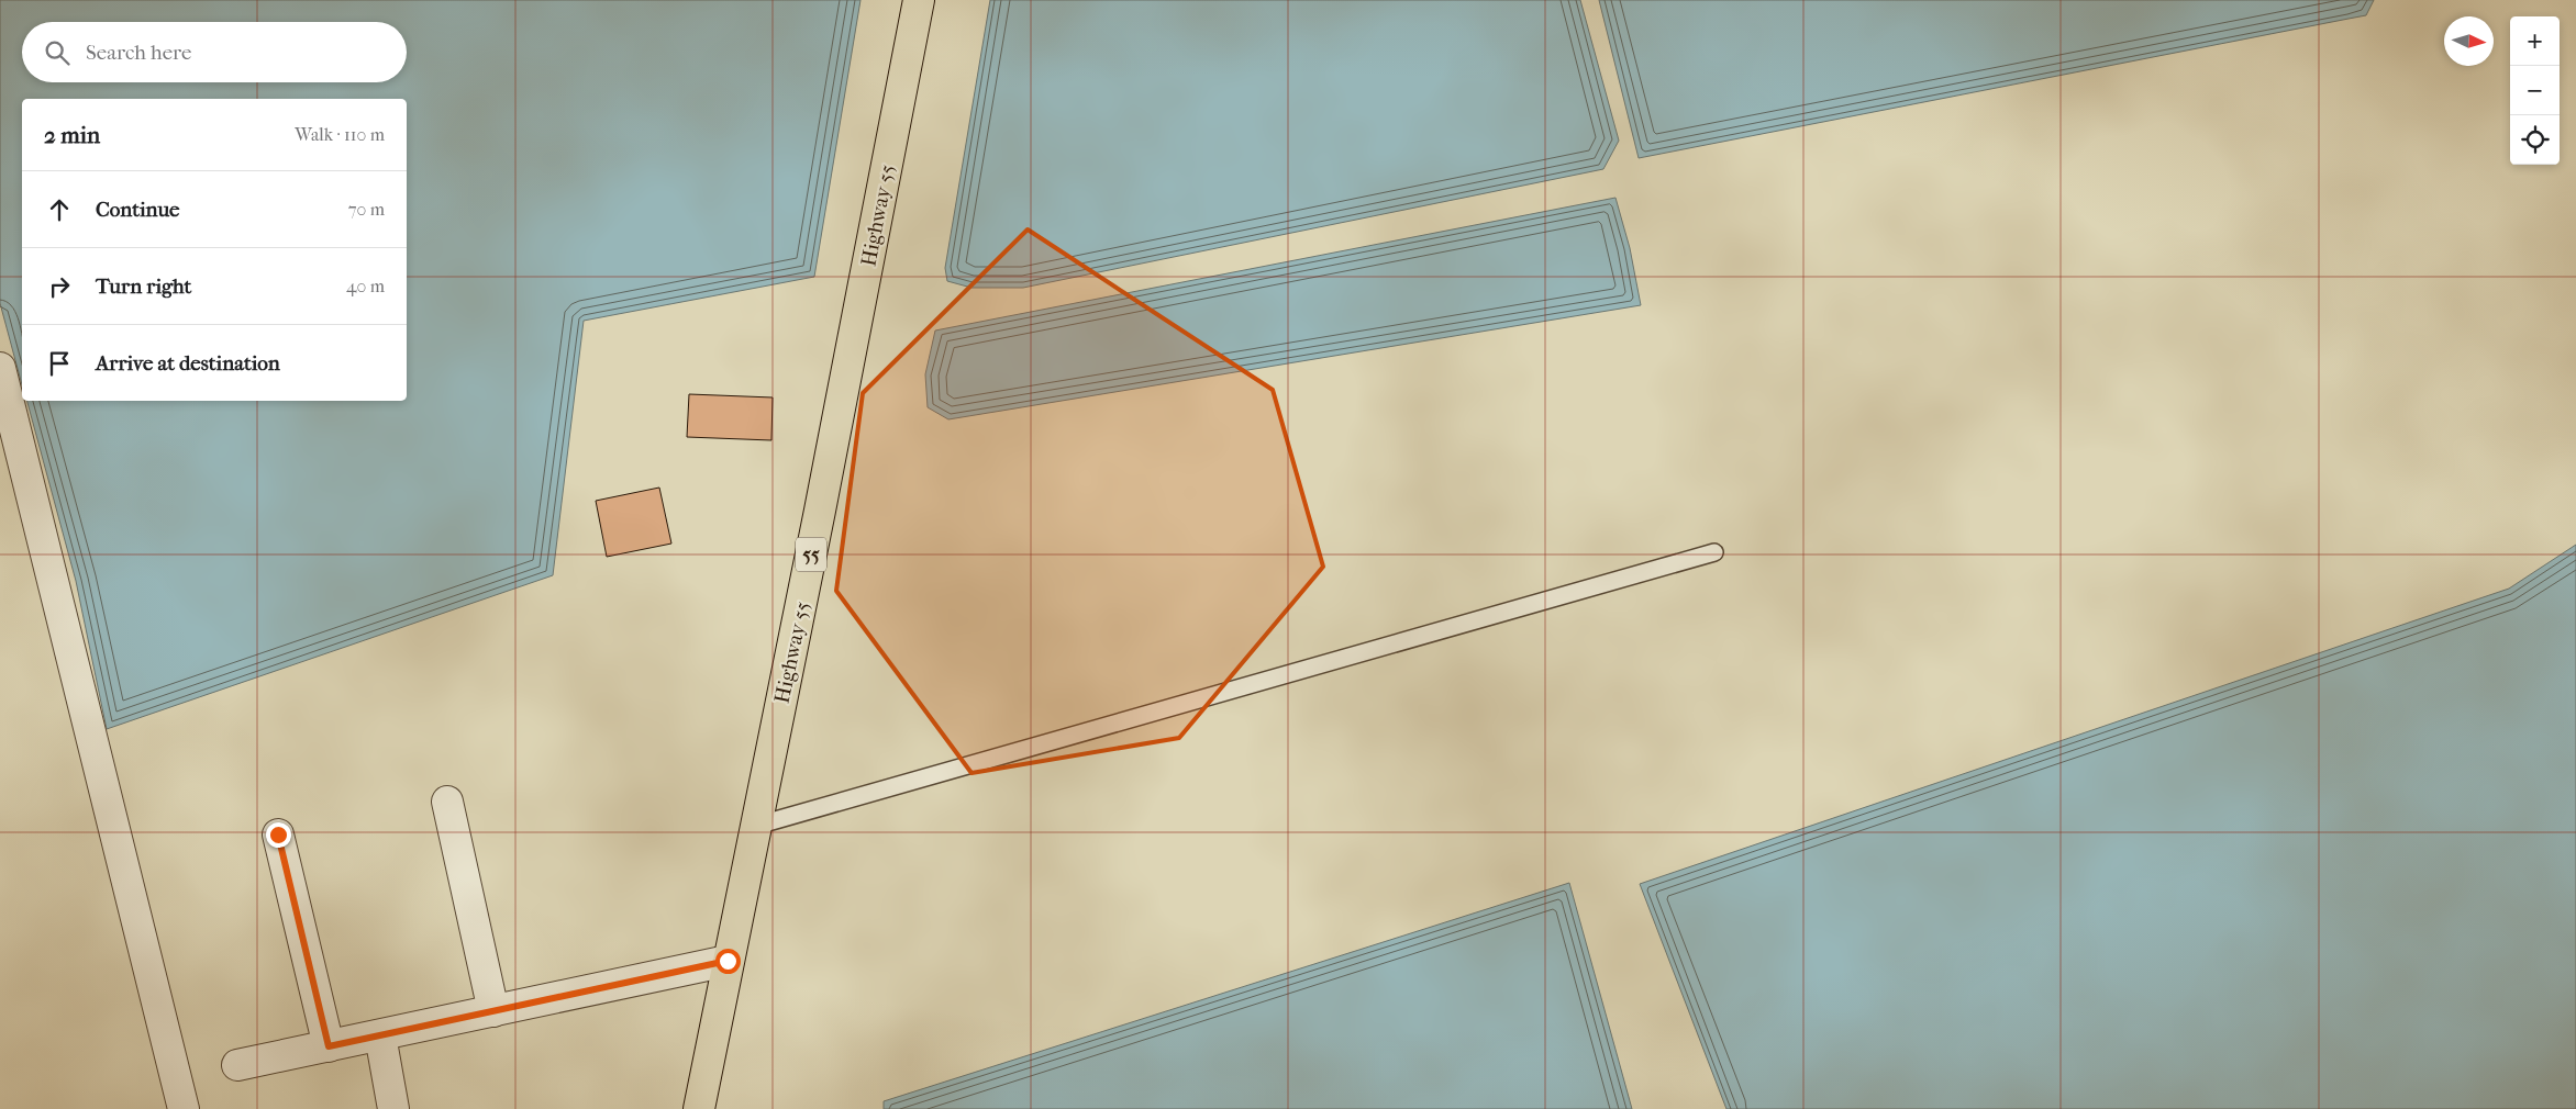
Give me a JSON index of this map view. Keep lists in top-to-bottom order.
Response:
{
  "streets": {
    "highway": ["Highway 55", "55"]
  },
  "north": "right",
  "page": {
    "map_buttons": ["+", "−"],
    "search": "Search here",
    "heading": ["2 min", "Walk · 110 m"],
    "list": [
      ["Continue", "70 m"],
      ["Turn right", "40 m"],
      "Arrive at destination"
    ]
  }
}
